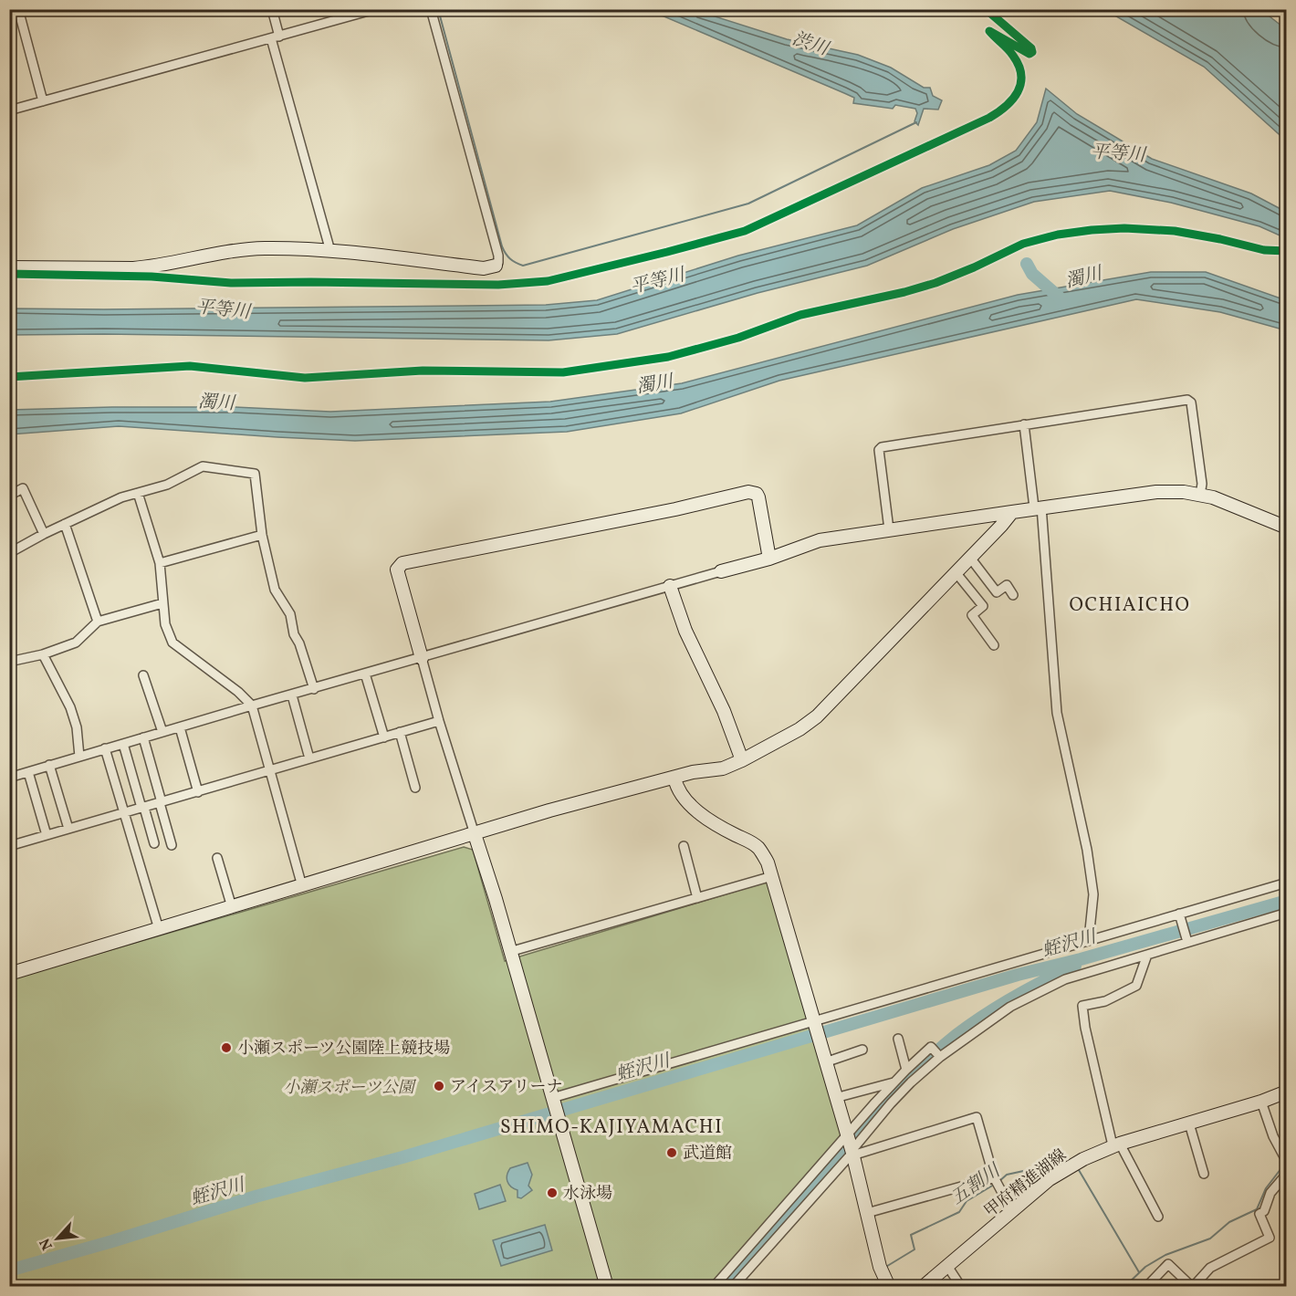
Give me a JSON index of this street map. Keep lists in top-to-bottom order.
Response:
{
  "streets": {
    "street": ["甲府精進湖線"]
  },
  "districts": ["OCHIAICHO", "SHIMO-KAJIYAMACHI"],
  "water": [
    "渋川",
    "平等川",
    "濁川",
    "蛭沢川",
    "五割川"
  ],
  "parks": ["小瀬スポーツ公園"],
  "places": [
    "小瀬スポーツ公園陸上競技場",
    "アイスアリーナ",
    "武道館",
    "水泳場"
  ],
  "north": "bottom left"
}
